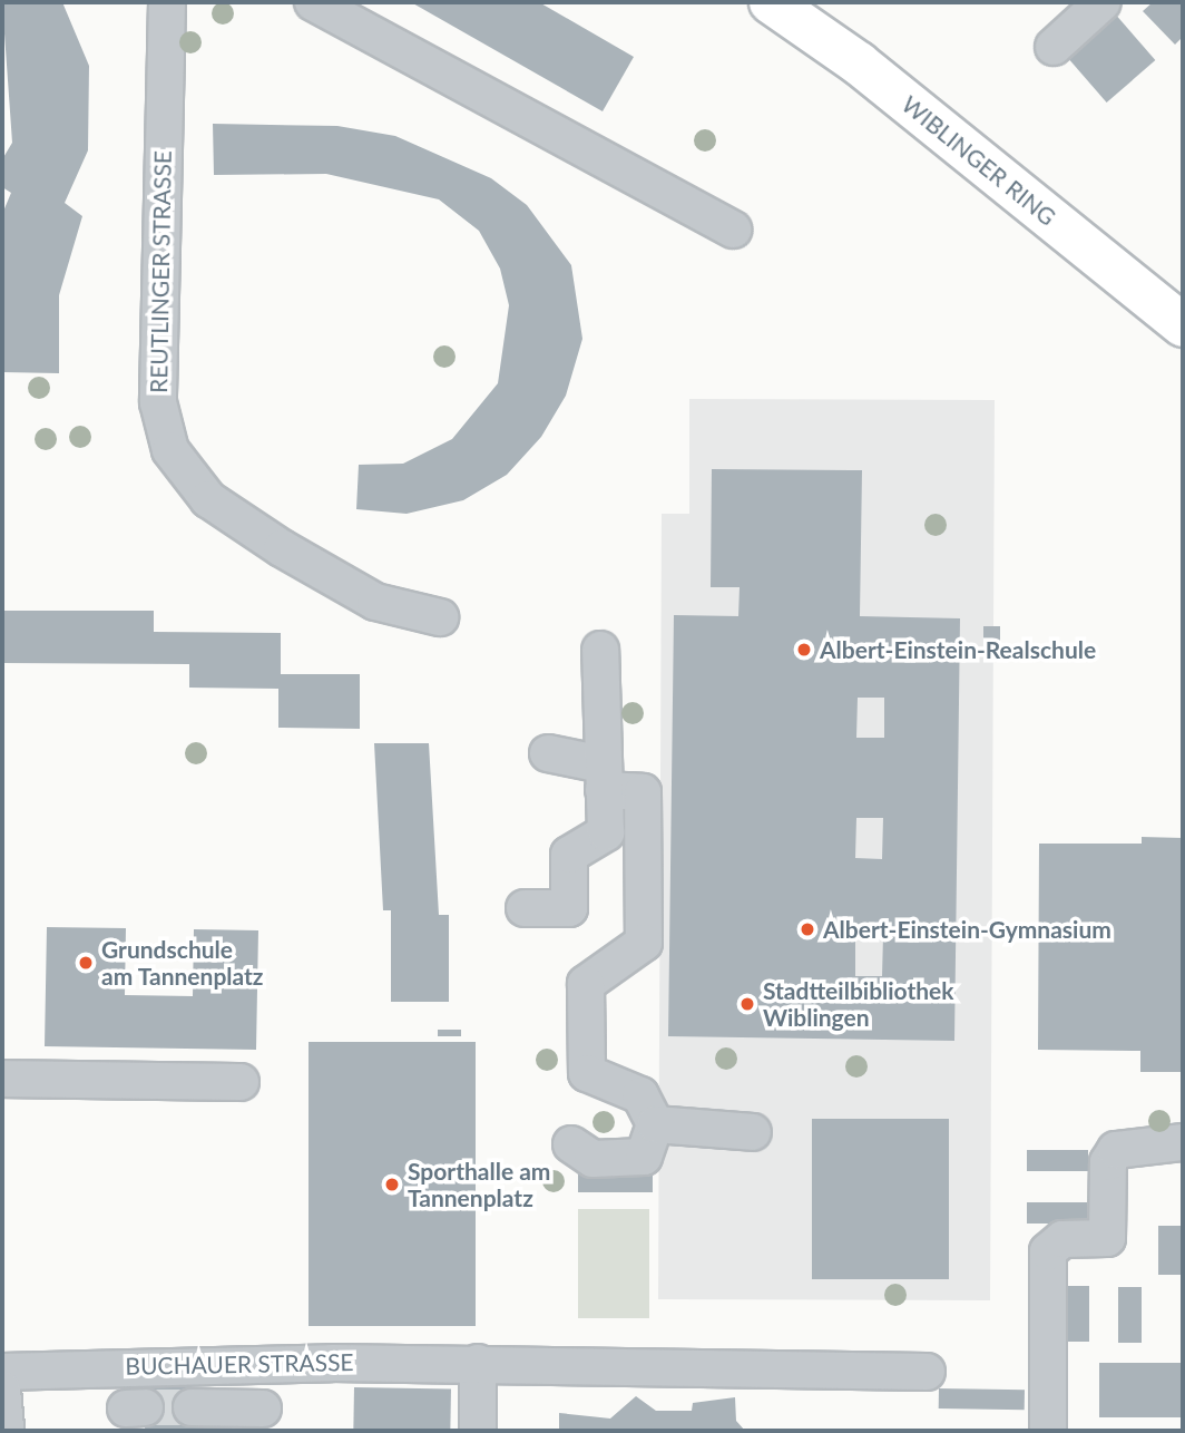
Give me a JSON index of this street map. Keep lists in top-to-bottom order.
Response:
{
  "streets": {
    "main road": ["WIBLINGER RING"],
    "street": ["REUTLINGER STRASSE", "BUCHAUER STRASSE"]
  },
  "places": [
    "Albert-Einstein-Realschule",
    "Albert-Einstein-Gymnasium",
    "Grundschule am Tannenplatz",
    "Stadtteilbibliothek Wiblingen",
    "Sporthalle am Tannenplatz"
  ]
}
